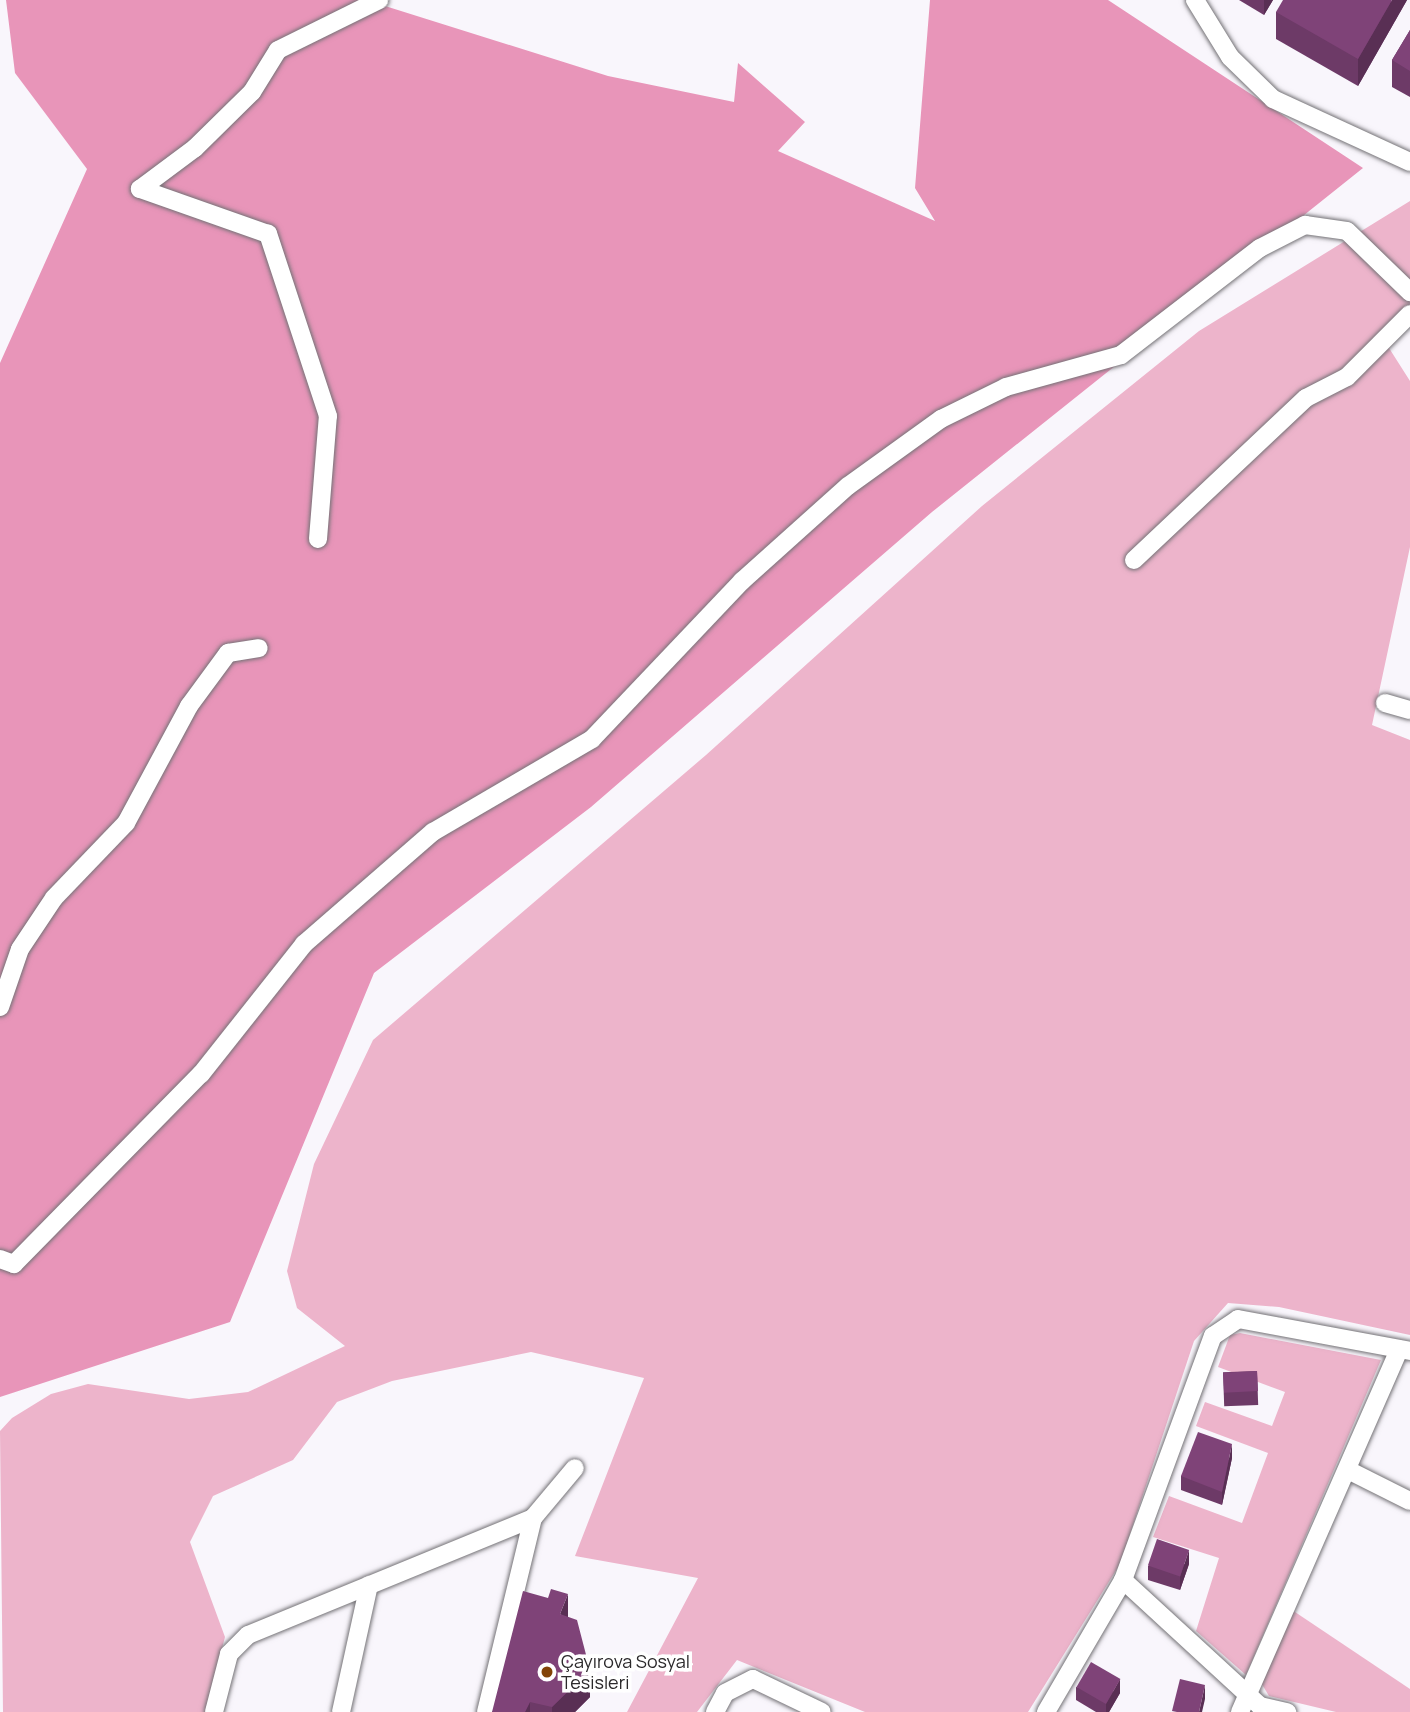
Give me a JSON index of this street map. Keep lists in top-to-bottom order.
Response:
{
  "places": ["Çayırova Sosyal Tesisleri"]
}
